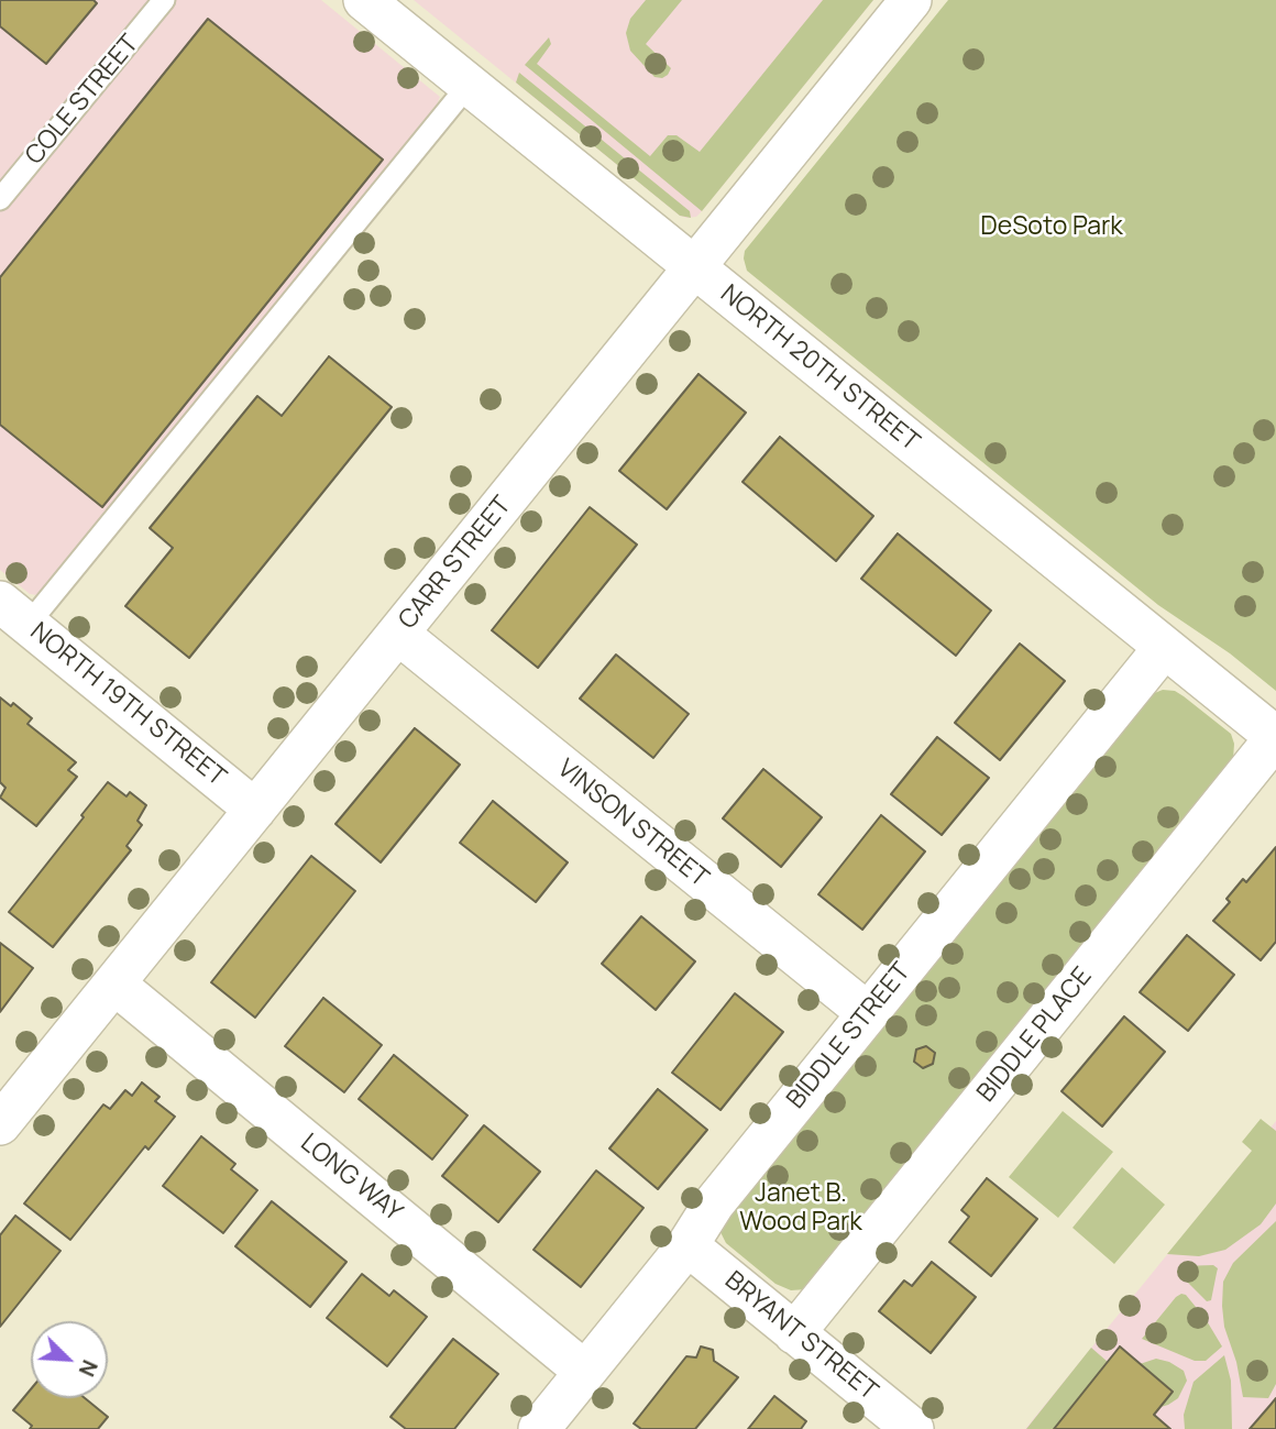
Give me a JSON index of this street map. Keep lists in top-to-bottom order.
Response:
{
  "streets": {
    "street": [
      "NORTH 20TH STREET",
      "CARR STREET",
      "NORTH 19TH STREET",
      "VINSON STREET",
      "BIDDLE PLACE",
      "BIDDLE STREET",
      "LONG WAY",
      "BRYANT STREET"
    ],
    "lane": ["COLE STREET"]
  },
  "crossings": [
    ["NORTH 20TH STREET", "CARR STREET"],
    ["NORTH 20TH STREET", "BIDDLE PLACE"],
    ["NORTH 20TH STREET", "BIDDLE STREET"],
    ["CARR STREET", "NORTH 19TH STREET"],
    ["CARR STREET", "VINSON STREET"],
    ["CARR STREET", "LONG WAY"],
    ["VINSON STREET", "BIDDLE STREET"],
    ["BIDDLE PLACE", "BRYANT STREET"],
    ["BIDDLE STREET", "LONG WAY"],
    ["BIDDLE STREET", "BRYANT STREET"]
  ],
  "parks": ["DeSoto Park", "Janet B. Wood Park"],
  "north": "bottom right"
}
